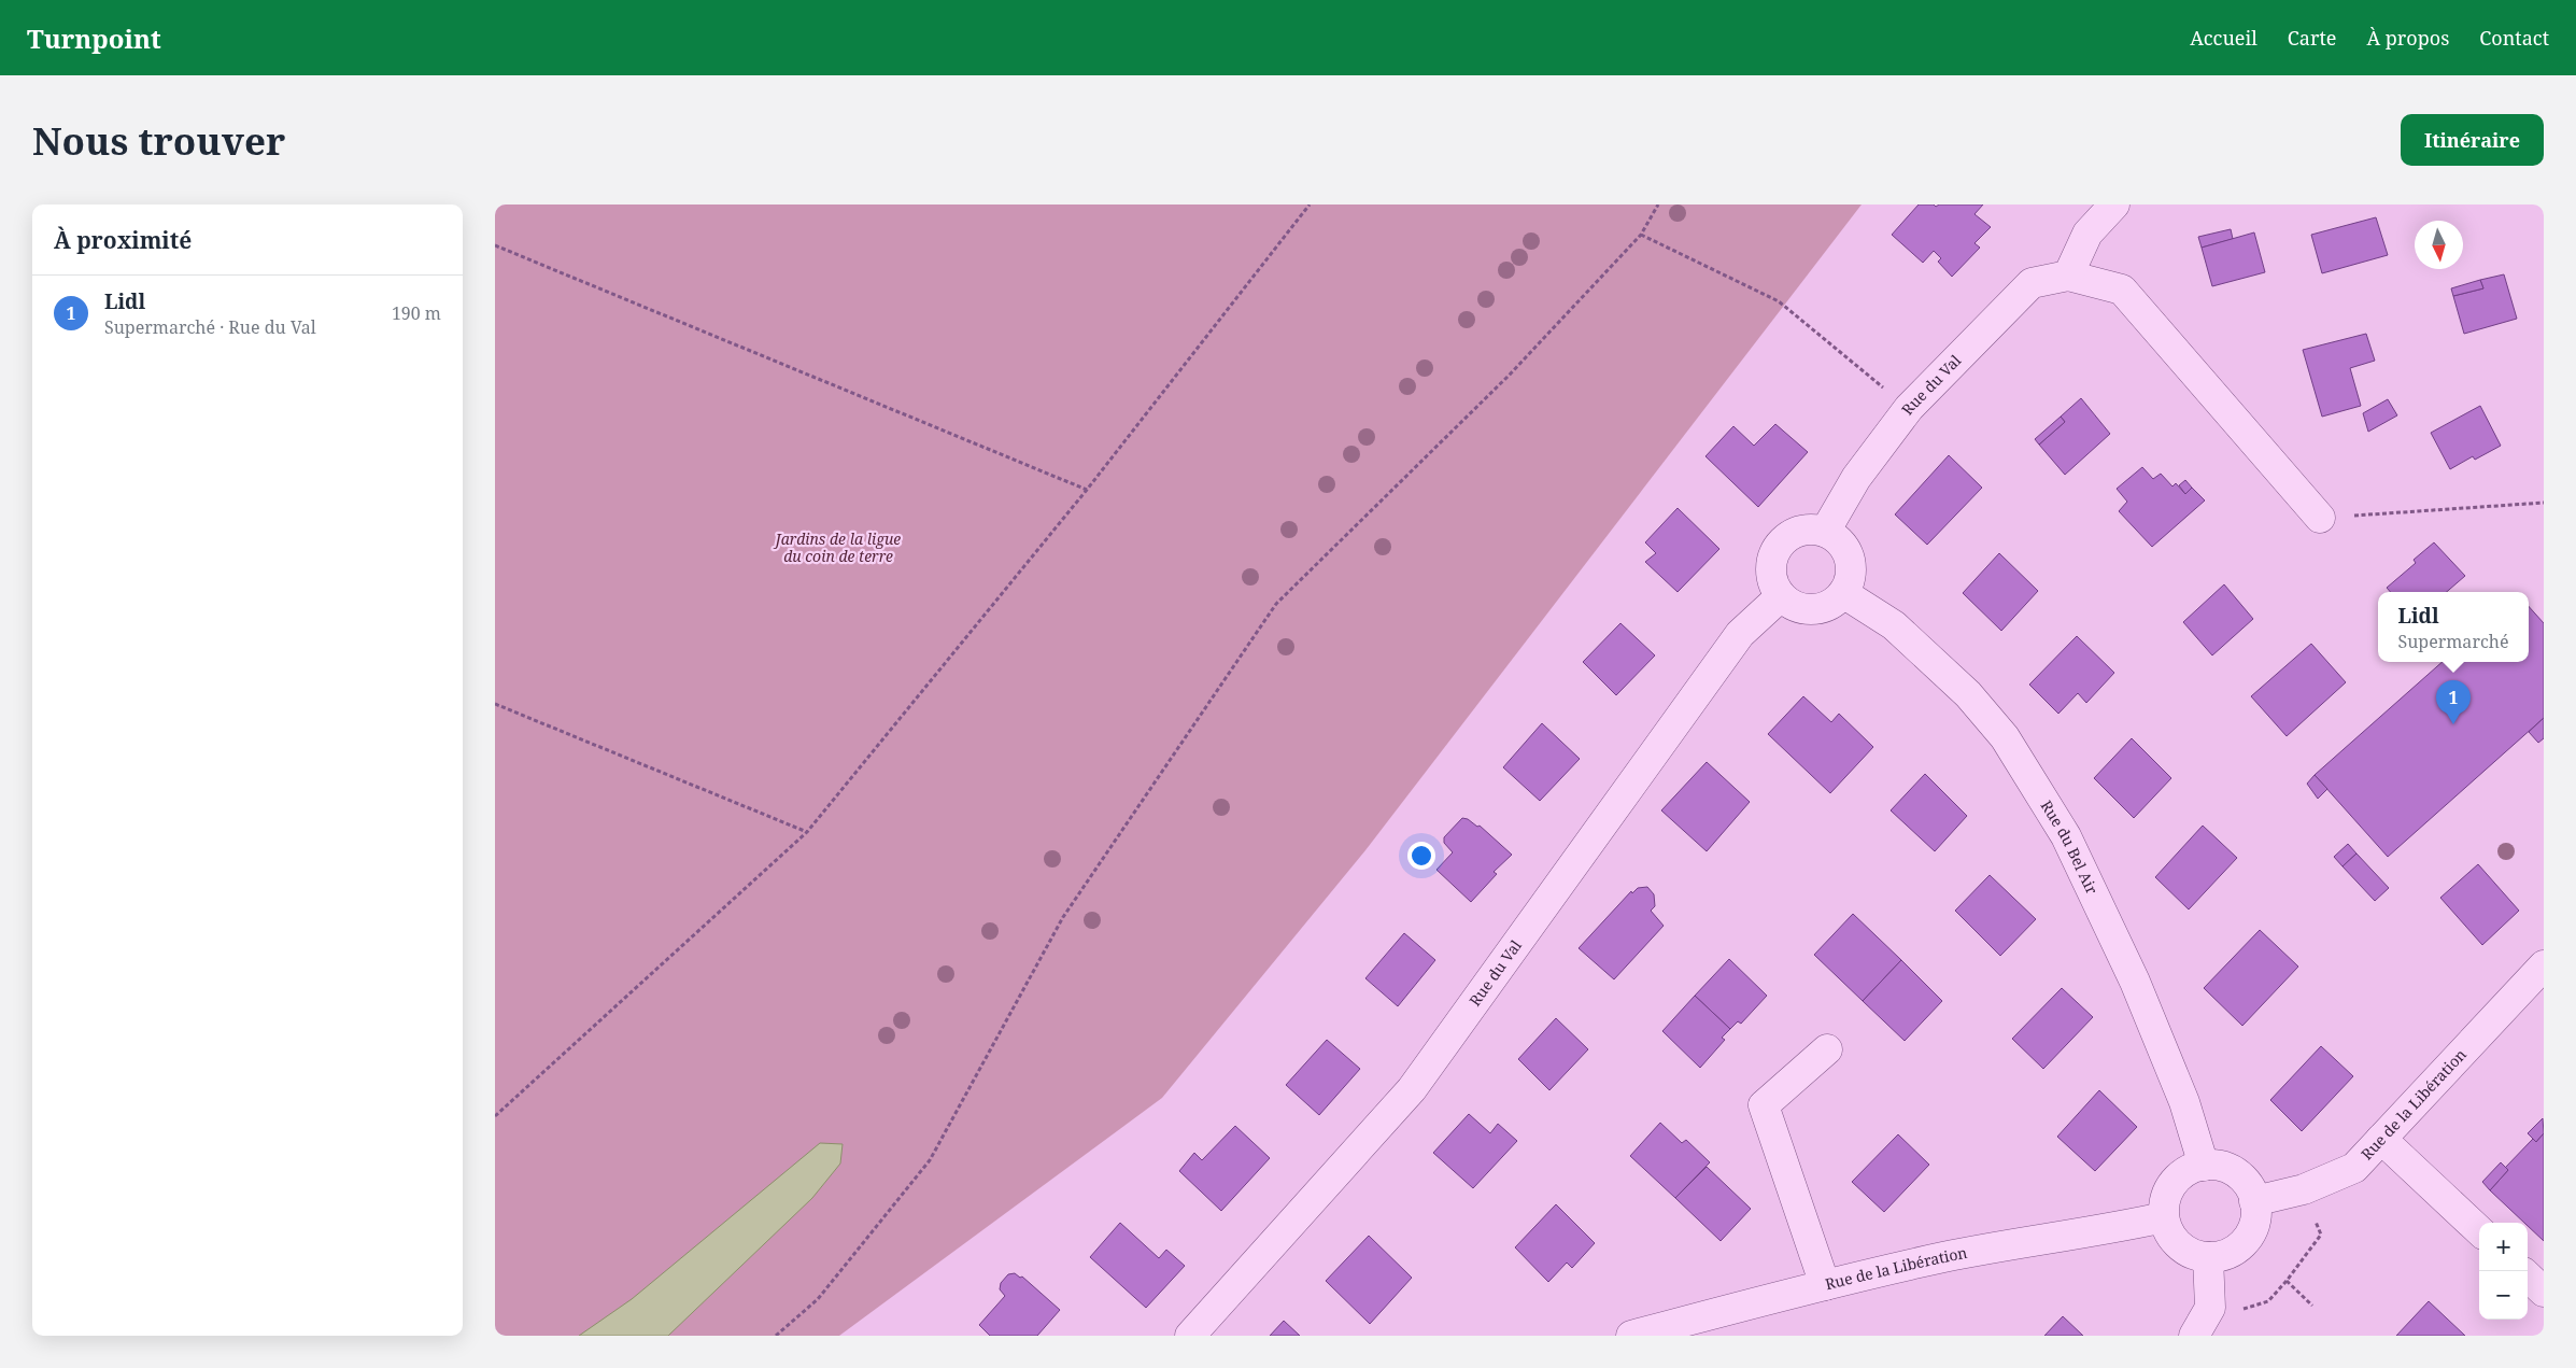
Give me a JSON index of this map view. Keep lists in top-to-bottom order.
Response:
{
  "streets": {
    "street": ["Rue du Val", "Rue du Bel Air", "Rue de la Libération"]
  },
  "crossings": [
    ["Rue du Val", "Rue du Bel Air"],
    ["Rue du Bel Air", "Rue de la Libération"]
  ],
  "parks": ["Jardins de la ligue du coin de terre"],
  "north": "bottom",
  "page": {
    "header": "Turnpoint",
    "nav": [
      "Accueil",
      "Carte",
      "À propos",
      "Contact"
    ],
    "buttons": "Itinéraire",
    "title": "Nous trouver",
    "heading": "À proximité",
    "list": [
      {
        "mark": "1",
        "name": "Lidl",
        "note": "Supermarché · Rue du Val",
        "value": "190 m"
      }
    ],
    "popup": ["Lidl", "Supermarché"],
    "pins": "1",
    "map_buttons": ["+", "−"]
  }
}
